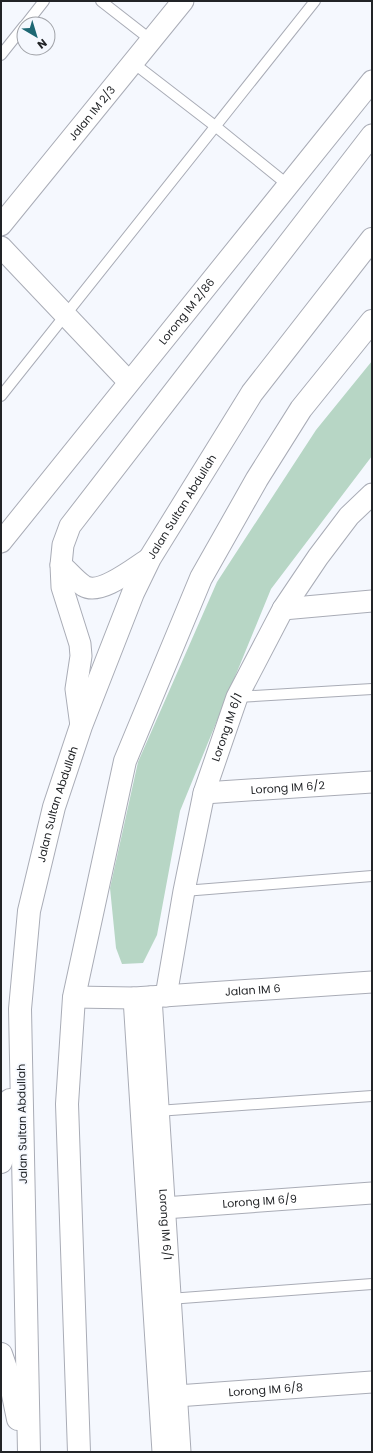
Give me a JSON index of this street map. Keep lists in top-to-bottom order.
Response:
{
  "streets": {
    "main road": ["Jalan Sultan Abdullah"],
    "street": [
      "Jalan IM 2/3",
      "Lorong IM 2/86",
      "Lorong IM 6/1",
      "Lorong IM 6/2",
      "Jalan IM 6",
      "Lorong IM 6/9",
      "Lorong IM 6/8"
    ]
  },
  "crossings": [
    ["Lorong IM 6/1", "Lorong IM 6/2"],
    ["Lorong IM 6/1", "Jalan IM 6"],
    ["Lorong IM 6/1", "Lorong IM 6/9"],
    ["Lorong IM 6/1", "Lorong IM 6/8"]
  ],
  "north": "bottom right"
}
